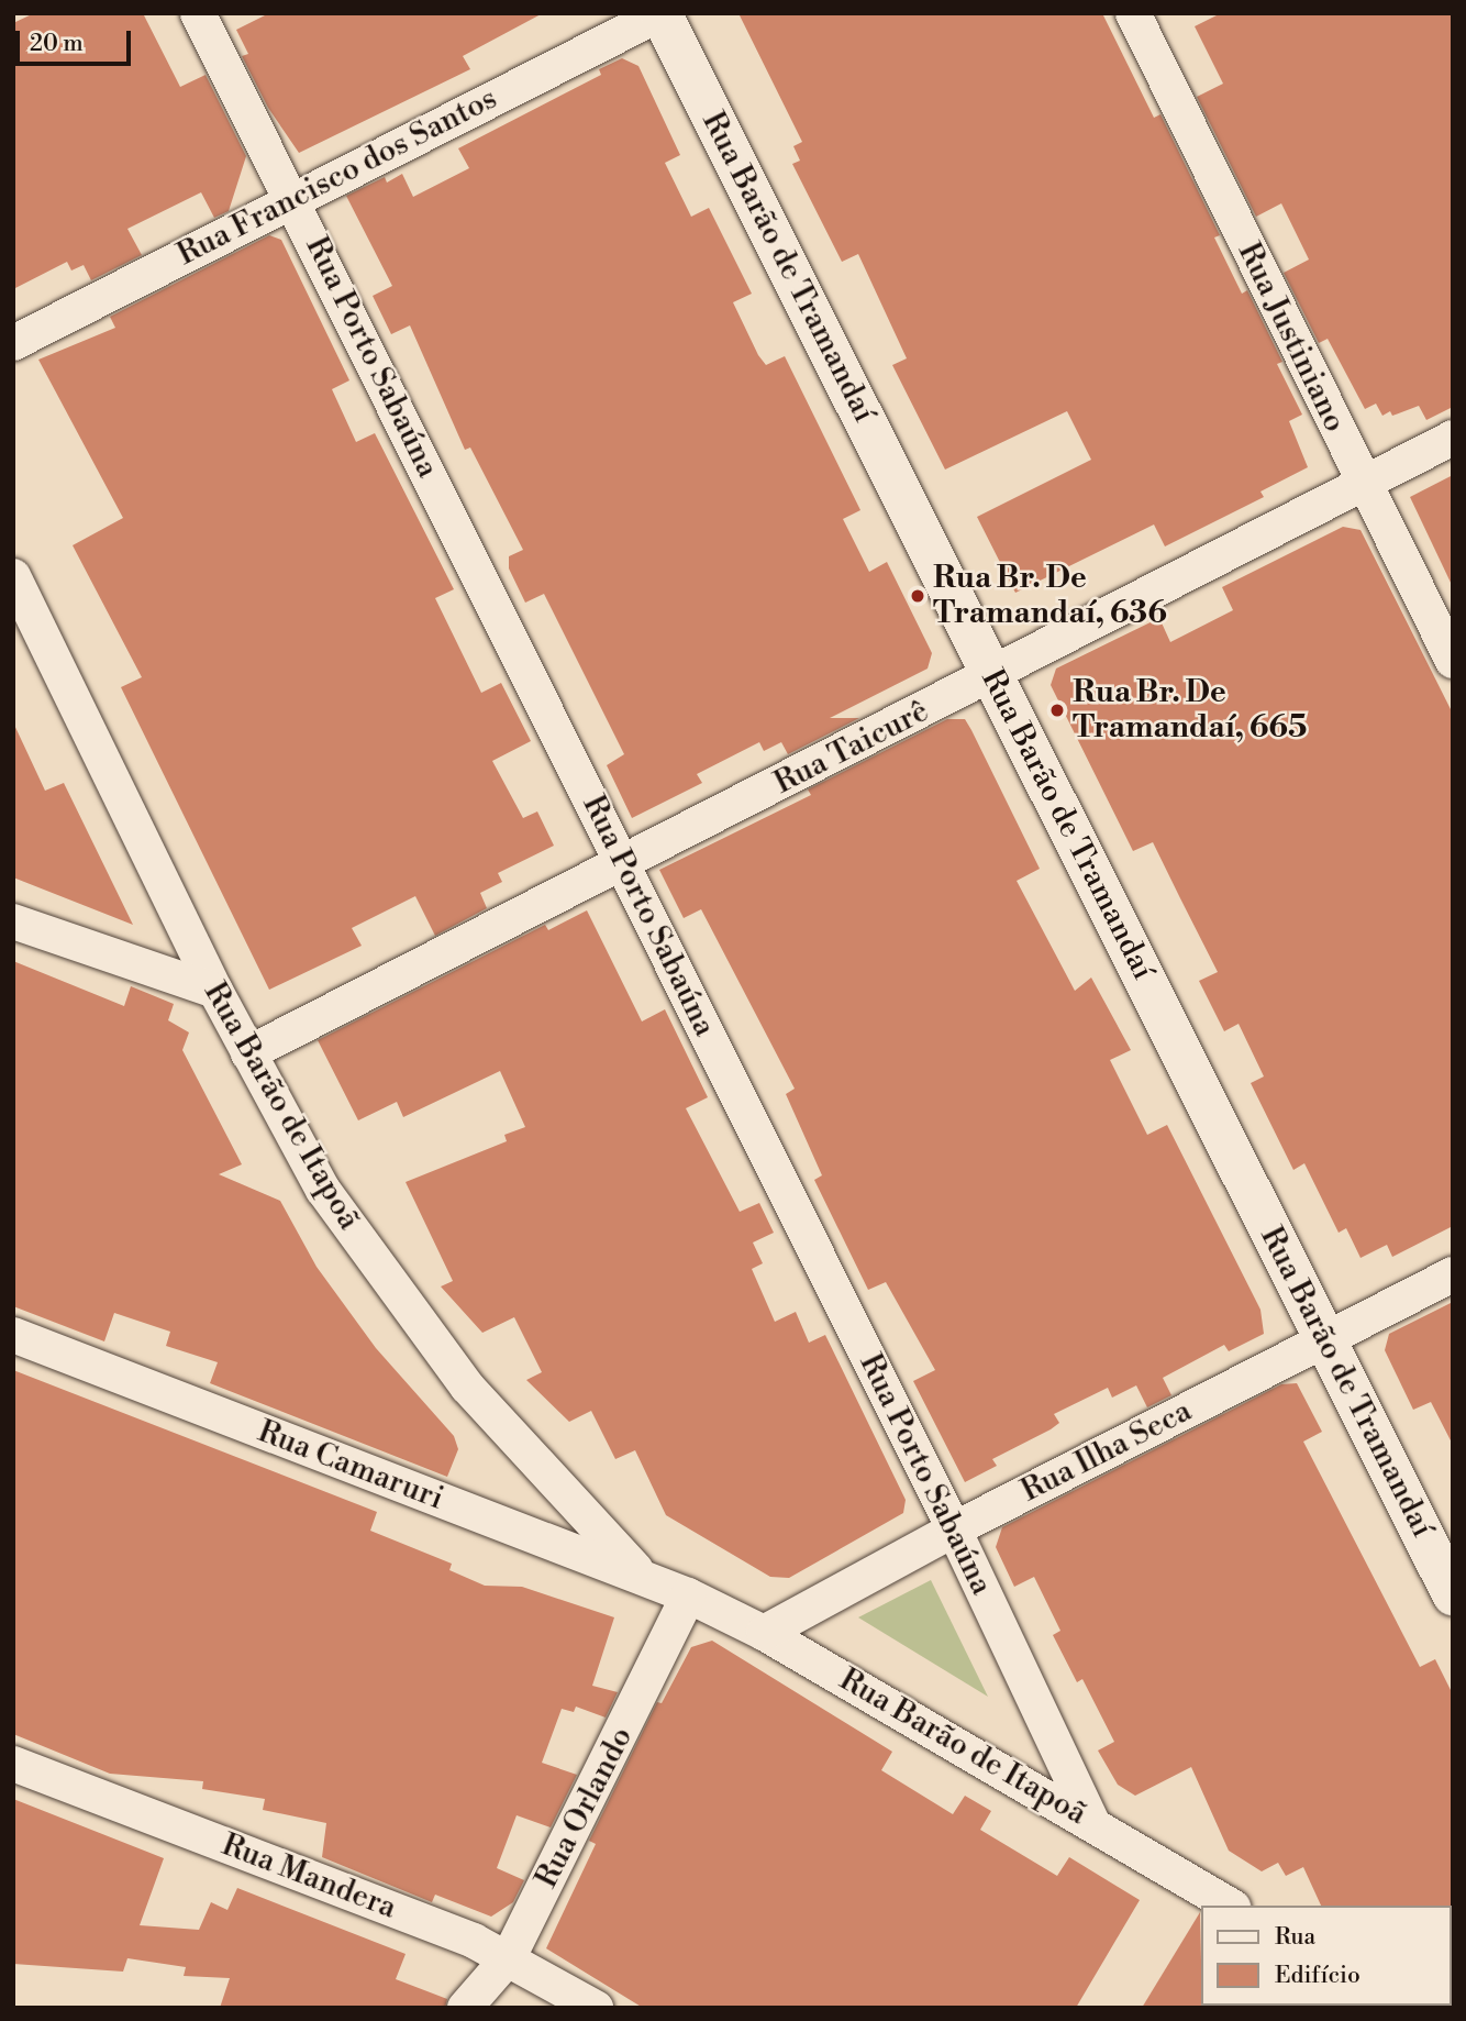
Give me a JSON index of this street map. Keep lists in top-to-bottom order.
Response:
{
  "streets": {
    "street": [
      "Rua Francisco dos Santos",
      "Rua Barão de Tramandaí",
      "Rua Justiniano",
      "Rua Porto Sabaúna",
      "Rua Taicurê",
      "Rua Barão de Itapoã",
      "Rua Ilha Seca",
      "Rua Camaruri",
      "Rua Orlando",
      "Rua Mandera"
    ]
  },
  "crossings": [
    ["Rua Francisco dos Santos", "Rua Barão de Tramandaí"],
    ["Rua Francisco dos Santos", "Rua Porto Sabaúna"],
    ["Rua Barão de Tramandaí", "Rua Taicurê"],
    ["Rua Barão de Tramandaí", "Rua Ilha Seca"],
    ["Rua Justiniano", "Rua Taicurê"],
    ["Rua Porto Sabaúna", "Rua Taicurê"],
    ["Rua Porto Sabaúna", "Rua Barão de Itapoã"],
    ["Rua Porto Sabaúna", "Rua Ilha Seca"],
    ["Rua Taicurê", "Rua Barão de Itapoã"],
    ["Rua Barão de Itapoã", "Rua Ilha Seca"],
    ["Rua Barão de Itapoã", "Rua Camaruri"],
    ["Rua Barão de Itapoã", "Rua Orlando"],
    ["Rua Camaruri", "Rua Orlando"],
    ["Rua Orlando", "Rua Mandera"]
  ],
  "places": ["Rua Br. De Tramandaí, 636", "Rua Br. De Tramandaí, 665"],
  "legend": ["Rua", "Edifício"],
  "scale_bar": "20 m"
}
